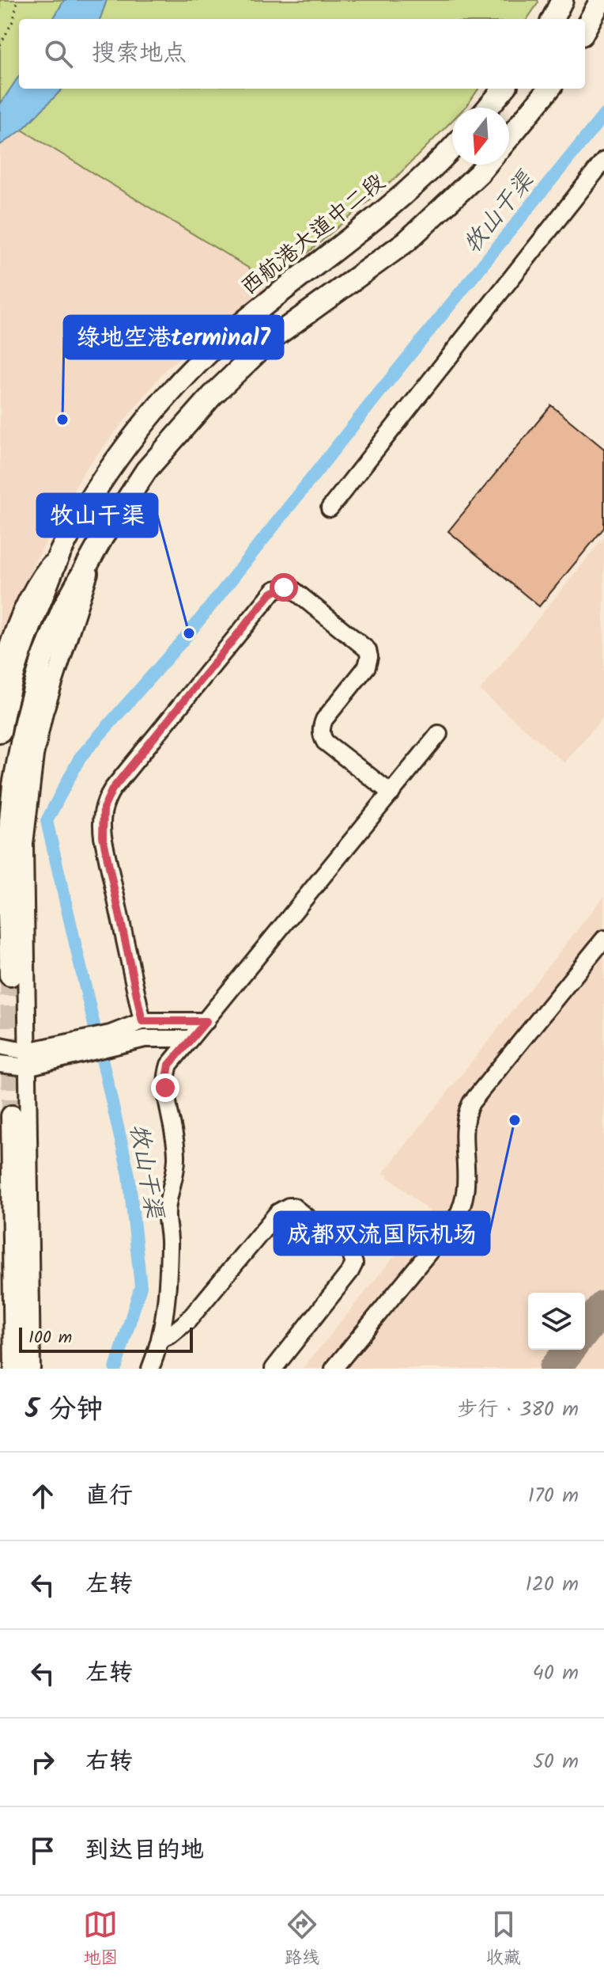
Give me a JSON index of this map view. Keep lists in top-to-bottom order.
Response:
{
  "streets": {
    "main road": ["西航港大道中二段"]
  },
  "water": ["牧山干渠"],
  "places": ["绿地空港terminal7", "牧山干渠", "成都双流国际机场"],
  "scale_bar": "100 m",
  "north": "bottom",
  "page": {
    "search": "搜索地点",
    "scale": "100 m",
    "heading": ["5 分钟", "步行 · 380 m"],
    "list": [
      ["直行", "170 m"],
      ["左转", "120 m"],
      ["左转", "40 m"],
      ["右转", "50 m"],
      "到达目的地"
    ],
    "nav": ["地图", "路线", "收藏"]
  }
}
